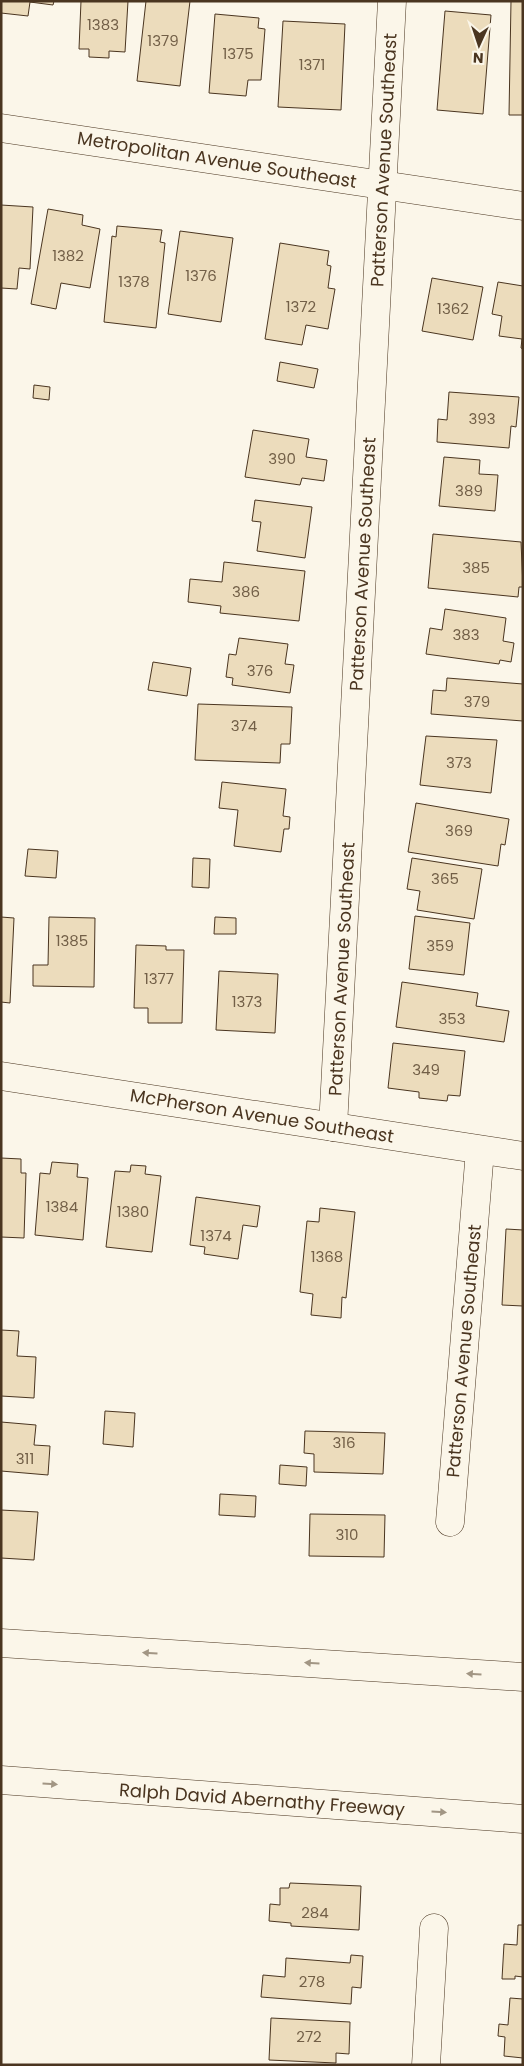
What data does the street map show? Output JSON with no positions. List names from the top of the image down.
{
  "streets": {
    "main road": [
      "Metropolitan Avenue Southeast",
      "Patterson Avenue Southeast",
      "McPherson Avenue Southeast",
      "Ralph David Abernathy Freeway"
    ]
  },
  "crossings": [
    ["Metropolitan Avenue Southeast", "Patterson Avenue Southeast"],
    ["Patterson Avenue Southeast", "McPherson Avenue Southeast"]
  ],
  "house_numbers": [
    "1383",
    "1379",
    "1375",
    "1371",
    "1382",
    "1376",
    "1378",
    "1372",
    "1362",
    "393",
    "390",
    "389",
    "385",
    "386",
    "383",
    "376",
    "379",
    "374",
    "373",
    "369",
    "365",
    "1385",
    "359",
    "1377",
    "1373",
    "353",
    "349",
    "1384",
    "1380",
    "1374",
    "1368",
    "316",
    "311",
    "310",
    "284",
    "278",
    "272"
  ],
  "north": "bottom"
}
